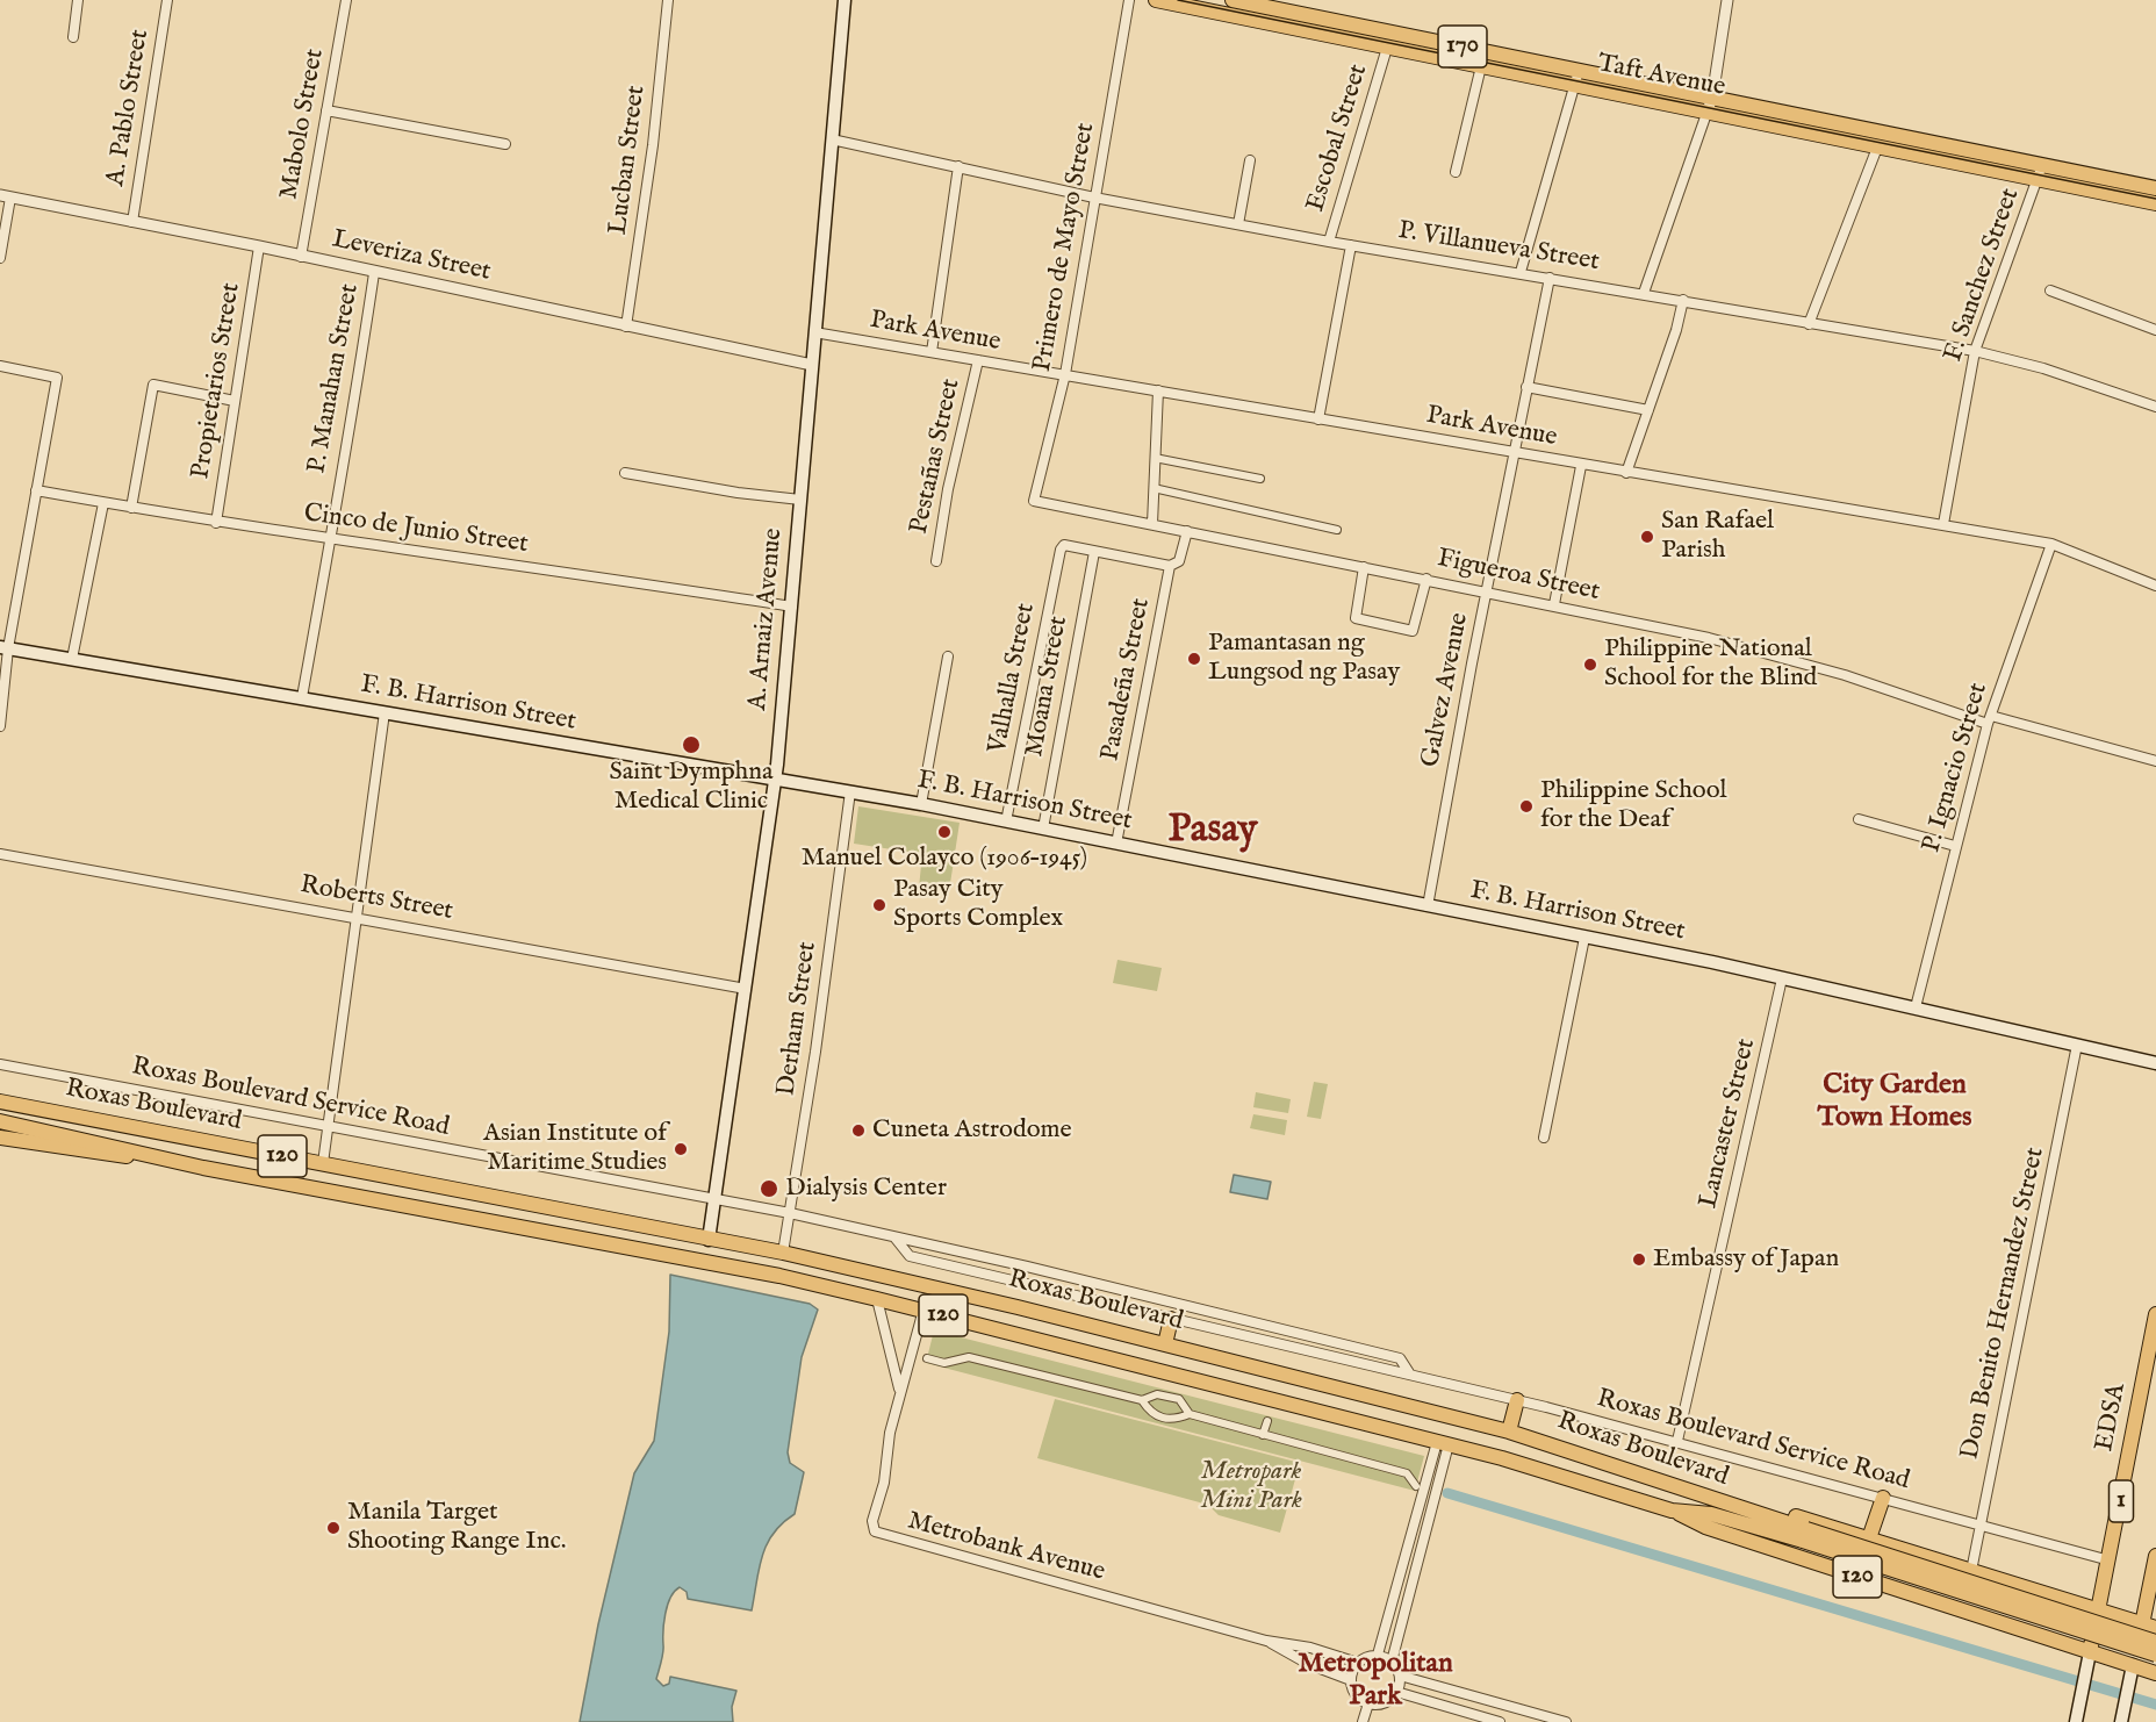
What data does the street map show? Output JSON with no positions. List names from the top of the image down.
{
  "streets": {
    "main road": [
      "170",
      "Taft Avenue",
      "A. Arnaiz Avenue",
      "F. B. Harrison Street",
      "Roxas Boulevard",
      "120",
      "EDSA",
      "1"
    ],
    "street": [
      "A. Pablo Street",
      "Mabolo Street",
      "Escobal Street",
      "Lucban Street",
      "Primero de Mayo Street",
      "P. Villanueva Street",
      "Leveriza Street",
      "F. Sanchez Street",
      "Park Avenue",
      "P. Manahan Street",
      "Propietarios Street",
      "Pestañas Street",
      "Cinco de Junio Street",
      "Figueroa Street",
      "Valhalla Street",
      "Pasadeña Street",
      "Moana Street",
      "Galvez Avenue",
      "P. Ignacio Street",
      "Roberts Street",
      "Derham Street",
      "Roxas Boulevard Service Road",
      "Lancaster Street",
      "Don Benito Hernandez Street",
      "Metrobank Avenue"
    ]
  },
  "crossings": [
    ["Taft Avenue", "Escobal Street"],
    ["Taft Avenue", "F. Sanchez Street"],
    ["A. Pablo Street", "Leveriza Street"],
    ["Mabolo Street", "Leveriza Street"],
    ["Escobal Street", "P. Villanueva Street"],
    ["Lucban Street", "Leveriza Street"],
    ["Primero de Mayo Street", "P. Villanueva Street"],
    ["Primero de Mayo Street", "Park Avenue"],
    ["Primero de Mayo Street", "Figueroa Street"],
    ["P. Villanueva Street", "F. Sanchez Street"],
    ["P. Villanueva Street", "A. Arnaiz Avenue"],
    ["P. Villanueva Street", "Galvez Avenue"],
    ["Leveriza Street", "P. Manahan Street"],
    ["Leveriza Street", "Propietarios Street"],
    ["Leveriza Street", "A. Arnaiz Avenue"],
    ["F. Sanchez Street", "Park Avenue"],
    ["Park Avenue", "Pestañas Street"],
    ["Park Avenue", "A. Arnaiz Avenue"],
    ["Park Avenue", "Galvez Avenue"],
    ["Park Avenue", "P. Ignacio Street"],
    ["P. Manahan Street", "Cinco de Junio Street"],
    ["P. Manahan Street", "F. B. Harrison Street"],
    ["Propietarios Street", "Cinco de Junio Street"],
    ["Cinco de Junio Street", "A. Arnaiz Avenue"],
    ["Figueroa Street", "Pasadeña Street"],
    ["Figueroa Street", "Galvez Avenue"],
    ["Figueroa Street", "P. Ignacio Street"],
    ["A. Arnaiz Avenue", "F. B. Harrison Street"],
    ["A. Arnaiz Avenue", "Roberts Street"],
    ["A. Arnaiz Avenue", "Roxas Boulevard Service Road"],
    ["A. Arnaiz Avenue", "Roxas Boulevard"],
    ["Valhalla Street", "Moana Street"],
    ["Valhalla Street", "F. B. Harrison Street"],
    ["Pasadeña Street", "F. B. Harrison Street"],
    ["Moana Street", "F. B. Harrison Street"],
    ["Galvez Avenue", "F. B. Harrison Street"],
    ["F. B. Harrison Street", "P. Ignacio Street"],
    ["F. B. Harrison Street", "Derham Street"],
    ["F. B. Harrison Street", "Lancaster Street"],
    ["F. B. Harrison Street", "Don Benito Hernandez Street"],
    ["Derham Street", "Roxas Boulevard Service Road"],
    ["Derham Street", "Roxas Boulevard"],
    ["Roxas Boulevard Service Road", "Lancaster Street"],
    ["Roxas Boulevard Service Road", "Don Benito Hernandez Street"],
    ["Roxas Boulevard Service Road", "EDSA"],
    ["Roxas Boulevard", "120"],
    ["Roxas Boulevard", "Metrobank Avenue"],
    ["120", "Don Benito Hernandez Street"],
    ["120", "EDSA"]
  ],
  "districts": ["Pasay", "City Garden Town Homes", "Metropolitan Park"],
  "parks": ["Metropark Mini Park"],
  "places": [
    "San Rafael Parish",
    "Pamantasan ng Lungsod ng Pasay",
    "Philippine National School for the Blind",
    "Saint Dymphna Medical Clinic",
    "Philippine School for the Deaf",
    "Manuel Colayco (1906–1945)",
    "Pasay City Sports Complex",
    "Cuneta Astrodome",
    "Asian Institute of Maritime Studies",
    "Dialysis Center",
    "Embassy of Japan",
    "Manila Target Shooting Range Inc."
  ]
}
